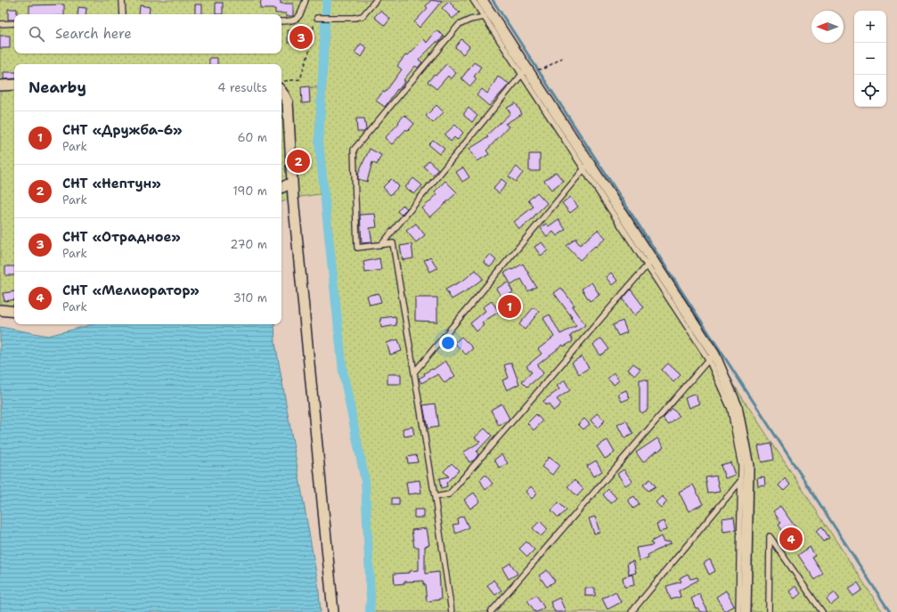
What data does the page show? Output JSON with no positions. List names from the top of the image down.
{
  "north": "left",
  "page": {
    "map_buttons": ["+", "−"],
    "search": "Search here",
    "pins": [
      "3",
      "2",
      "1",
      "4"
    ],
    "heading": ["Nearby", "4 results"],
    "list": [
      {
        "mark": "1",
        "name": "СНТ «Дружба-6»",
        "note": "Park",
        "value": "60 m"
      },
      {
        "mark": "2",
        "name": "СНТ «Нептун»",
        "note": "Park",
        "value": "190 m"
      },
      {
        "mark": "3",
        "name": "СНТ «Отрадное»",
        "note": "Park",
        "value": "270 m"
      },
      {
        "mark": "4",
        "name": "СНТ «Мелиоратор»",
        "note": "Park",
        "value": "310 m"
      }
    ]
  }
}
